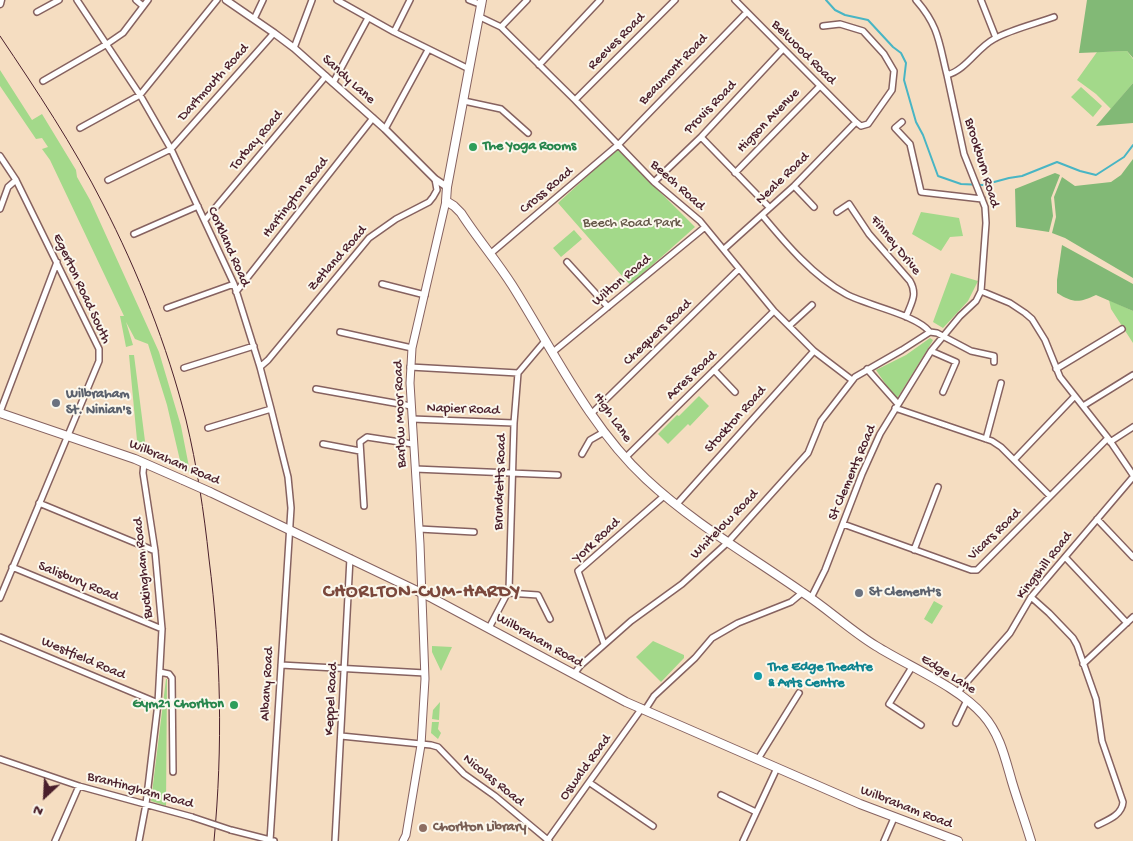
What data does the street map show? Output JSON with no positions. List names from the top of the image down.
{
  "streets": {
    "main road": [
      "Barlow Moor Road",
      "High Lane",
      "Wilbraham Road",
      "Edge Lane"
    ],
    "street": [
      "Reeves Road",
      "Belwood Road",
      "Beaumont Road",
      "Sandy Lane",
      "Dartmouth Road",
      "Provis Road",
      "Higson Avenue",
      "Torbay Road",
      "Brookburn Road",
      "Neale Road",
      "Beech Road",
      "Cross Road",
      "Hartington Road",
      "Finney Drive",
      "Corkland Road",
      "Zetland Road",
      "Wilton Road",
      "Egerton Road South",
      "Chequers Road",
      "Acres Road",
      "Napier Road",
      "Stockton Road",
      "St Clements Road",
      "Brundretts Road",
      "Whitelow Road",
      "Vicars Road",
      "York Road",
      "Kingshill Road",
      "Buckingham Road",
      "Salisbury Road",
      "Westfield Road",
      "Albany Road",
      "Keppel Road",
      "Oswald Road",
      "Nicolas Road",
      "Brantingham Road"
    ]
  },
  "crossings": [
    ["Reeves Road", "Beech Road"],
    ["Belwood Road", "Beaumont Road"],
    ["Belwood Road", "Provis Road"],
    ["Belwood Road", "Higson Avenue"],
    ["Belwood Road", "Neale Road"],
    ["Beaumont Road", "Beech Road"],
    ["Beaumont Road", "Cross Road"],
    ["Sandy Lane", "Dartmouth Road"],
    ["Sandy Lane", "Torbay Road"],
    ["Sandy Lane", "Hartington Road"],
    ["Sandy Lane", "Zetland Road"],
    ["Sandy Lane", "Barlow Moor Road"],
    ["Dartmouth Road", "Corkland Road"],
    ["Provis Road", "Beech Road"],
    ["Torbay Road", "Corkland Road"],
    ["Neale Road", "Beech Road"],
    ["Beech Road", "Cross Road"],
    ["Beech Road", "Wilton Road"],
    ["Beech Road", "Chequers Road"],
    ["Beech Road", "Acres Road"],
    ["Beech Road", "Barlow Moor Road"],
    ["Beech Road", "Stockton Road"],
    ["Beech Road", "Whitelow Road"],
    ["Cross Road", "High Lane"],
    ["Hartington Road", "Corkland Road"],
    ["Corkland Road", "Zetland Road"],
    ["Corkland Road", "Wilbraham Road"],
    ["Corkland Road", "Albany Road"],
    ["Wilton Road", "High Lane"],
    ["Egerton Road South", "Wilbraham Road"],
    ["Egerton Road South", "Salisbury Road"],
    ["Chequers Road", "High Lane"],
    ["Acres Road", "High Lane"],
    ["Napier Road", "Barlow Moor Road"],
    ["Napier Road", "Brundretts Road"],
    ["Barlow Moor Road", "High Lane"],
    ["Barlow Moor Road", "Wilbraham Road"],
    ["Barlow Moor Road", "Nicolas Road"],
    ["High Lane", "Stockton Road"],
    ["High Lane", "St Clements Road"],
    ["High Lane", "Whitelow Road"],
    ["High Lane", "York Road"],
    ["High Lane", "Edge Lane"],
    ["High Lane", "Oswald Road"],
    ["Wilbraham Road", "Brundretts Road"],
    ["Wilbraham Road", "Whitelow Road"],
    ["Wilbraham Road", "Buckingham Road"],
    ["Wilbraham Road", "Albany Road"],
    ["Wilbraham Road", "Keppel Road"],
    ["Wilbraham Road", "Oswald Road"],
    ["St Clements Road", "Vicars Road"],
    ["St Clements Road", "Edge Lane"],
    ["Whitelow Road", "York Road"],
    ["Kingshill Road", "Edge Lane"],
    ["Buckingham Road", "Salisbury Road"],
    ["Buckingham Road", "Westfield Road"],
    ["Buckingham Road", "Brantingham Road"],
    ["Albany Road", "Brantingham Road"],
    ["Keppel Road", "Nicolas Road"],
    ["Oswald Road", "Nicolas Road"]
  ],
  "districts": ["CHORLTON-CUM-HARDY"],
  "parks": ["Beech Road Park"],
  "places": [
    "The Yoga Rooms",
    "Wilbraham St. Ninian's",
    "St Clement's",
    "The Edge Theatre & Arts Centre",
    "Gym21 Chorlton",
    "Chorlton Library"
  ],
  "north": "bottom left"
}
